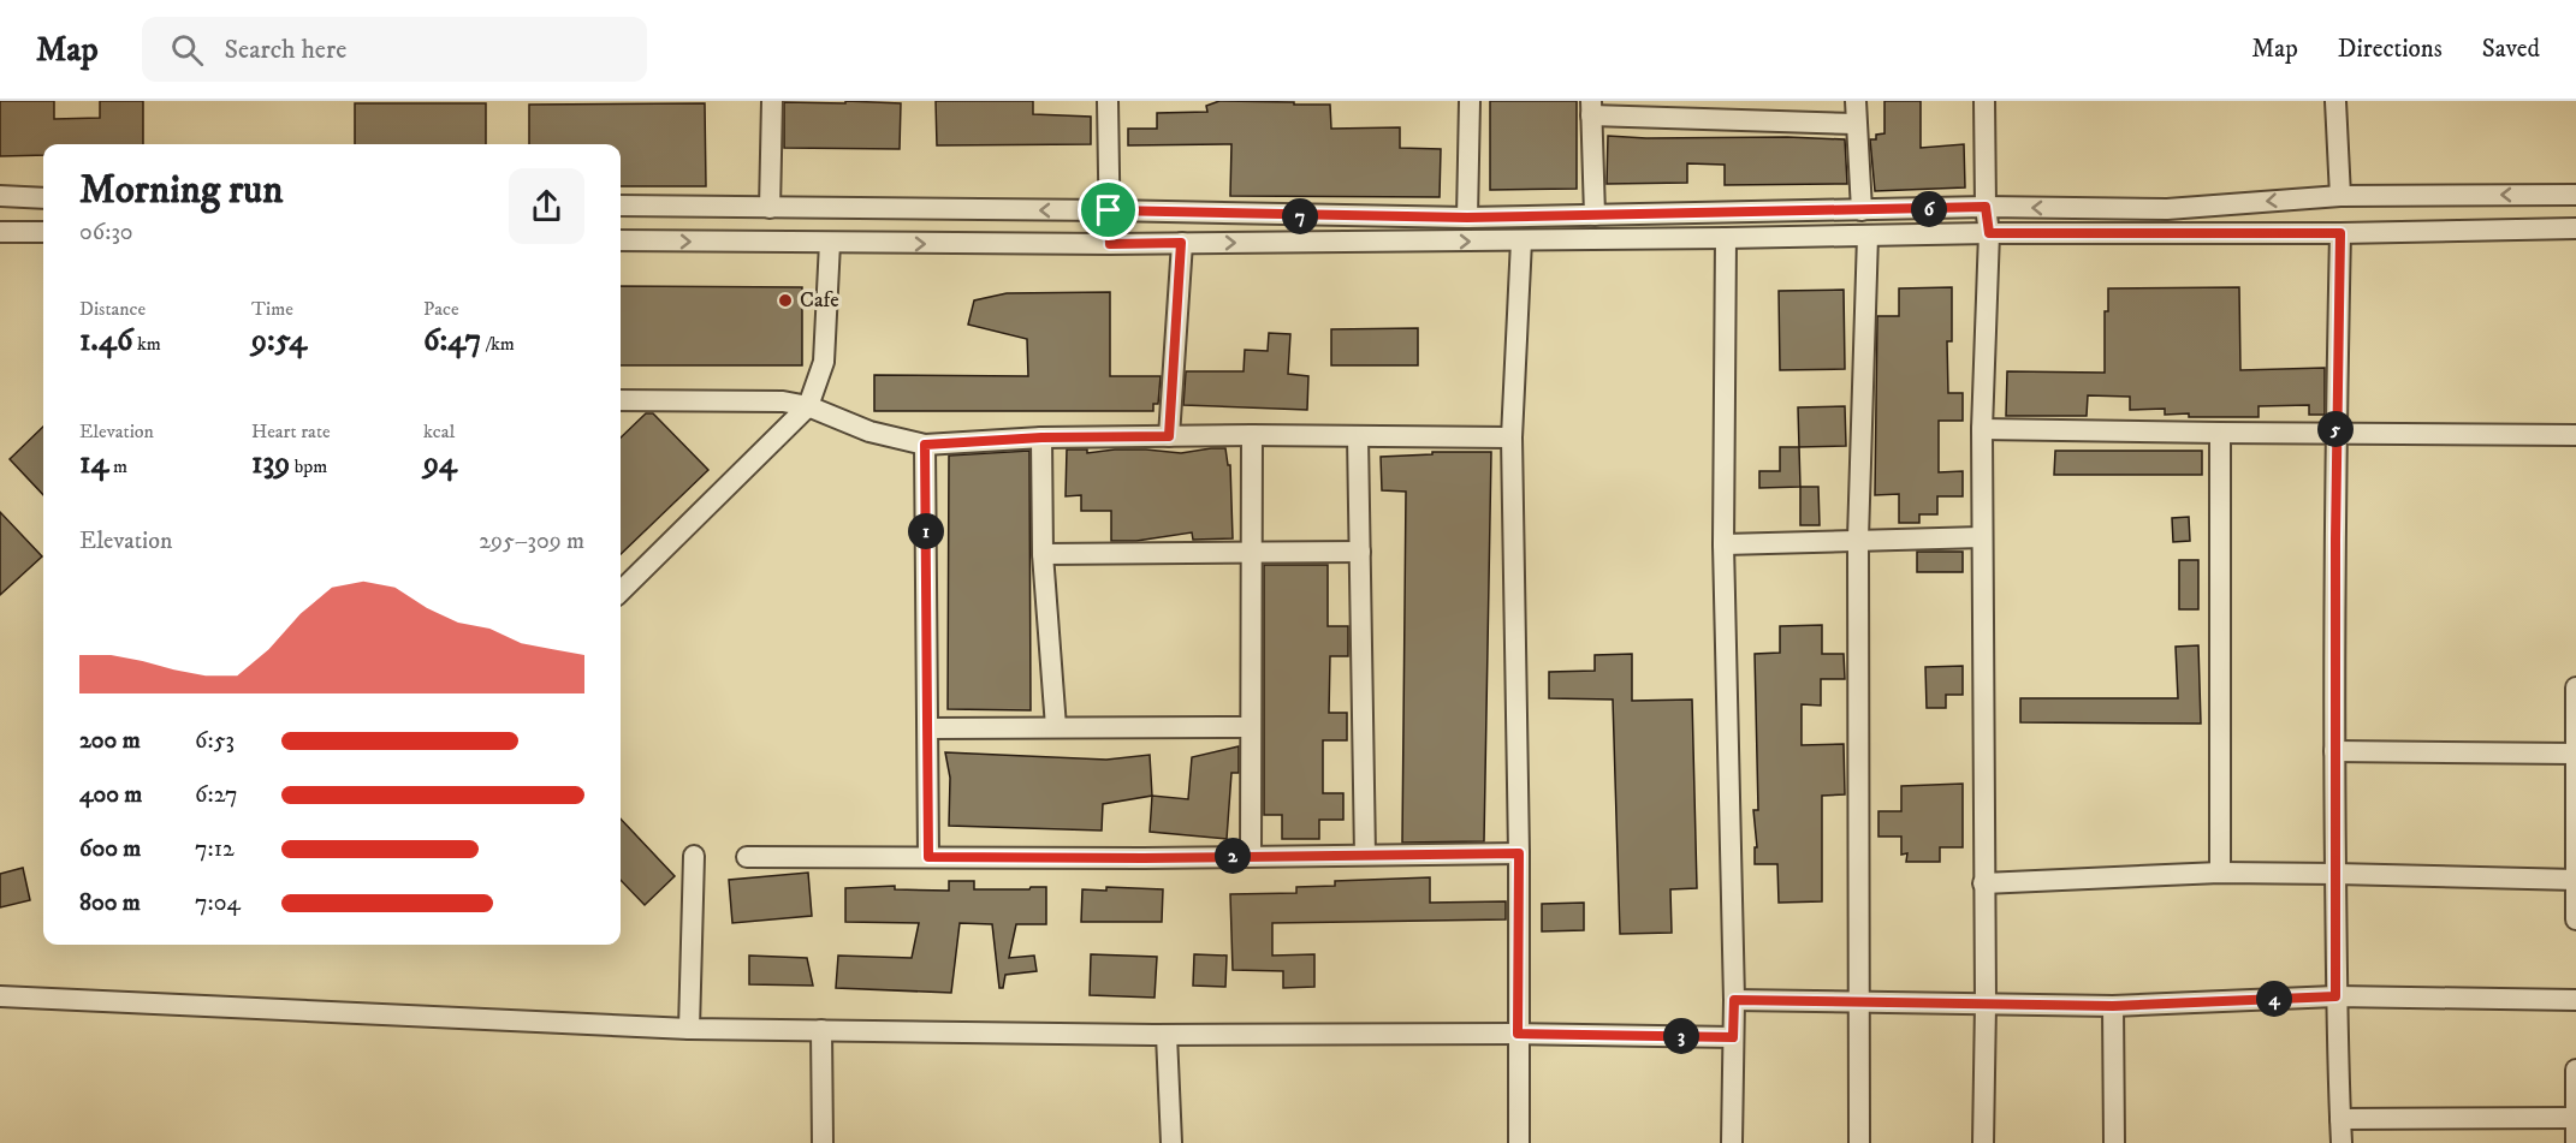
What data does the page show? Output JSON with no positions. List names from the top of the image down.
{
  "places": ["Cafe"],
  "page": {
    "header": "Map",
    "search": "Search here",
    "nav": ["Map", "Directions", "Saved"],
    "heading": ["Morning run", "06:30"],
    "pins": [
      "6",
      "7",
      "5",
      "1",
      "2",
      "4",
      "3"
    ],
    "stats": [
      ["Distance", "1.46 km"],
      ["Time", "9:54"],
      ["Pace", "6:47 /km"],
      ["Elevation", "14 m"],
      ["Heart rate", "139 bpm"],
      ["kcal", "94"]
    ],
    "chart": ["Elevation", "295–309 m"],
    "list": [
      {
        "name": "200 m",
        "note": "6:53"
      },
      {
        "name": "400 m",
        "note": "6:27"
      },
      {
        "name": "600 m",
        "note": "7:12"
      },
      {
        "name": "800 m",
        "note": "7:04"
      }
    ]
  }
}
